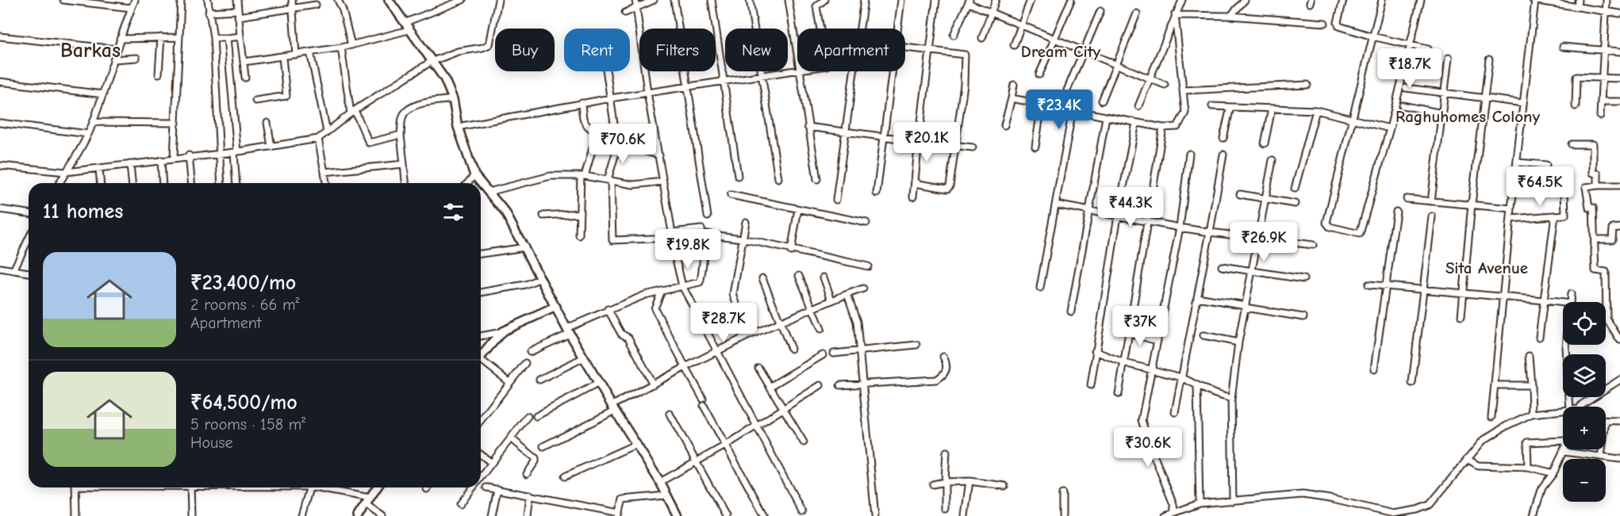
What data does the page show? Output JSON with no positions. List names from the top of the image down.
{
  "districts": [
    "Barkas",
    "Dream City",
    "Raghuhomes Colony",
    "Sita Avenue"
  ],
  "page": {
    "chip": [
      "Buy",
      "Rent",
      "Filters",
      "New",
      "Apartment"
    ],
    "price": [
      "₹18.7K",
      "₹23.4K",
      "₹20.1K",
      "₹70.6K",
      "₹64.5K",
      "₹44.3K",
      "₹26.9K",
      "₹19.8K",
      "₹28.7K",
      "₹37K",
      "₹30.6K"
    ],
    "heading": "11 homes",
    "list": [
      {
        "name": "₹23,400/mo",
        "note": "2 rooms · 66 m² · Apartment"
      },
      {
        "name": "₹64,500/mo",
        "note": "5 rooms · 158 m² · House"
      }
    ],
    "map_buttons": ["+", "−"]
  }
}
